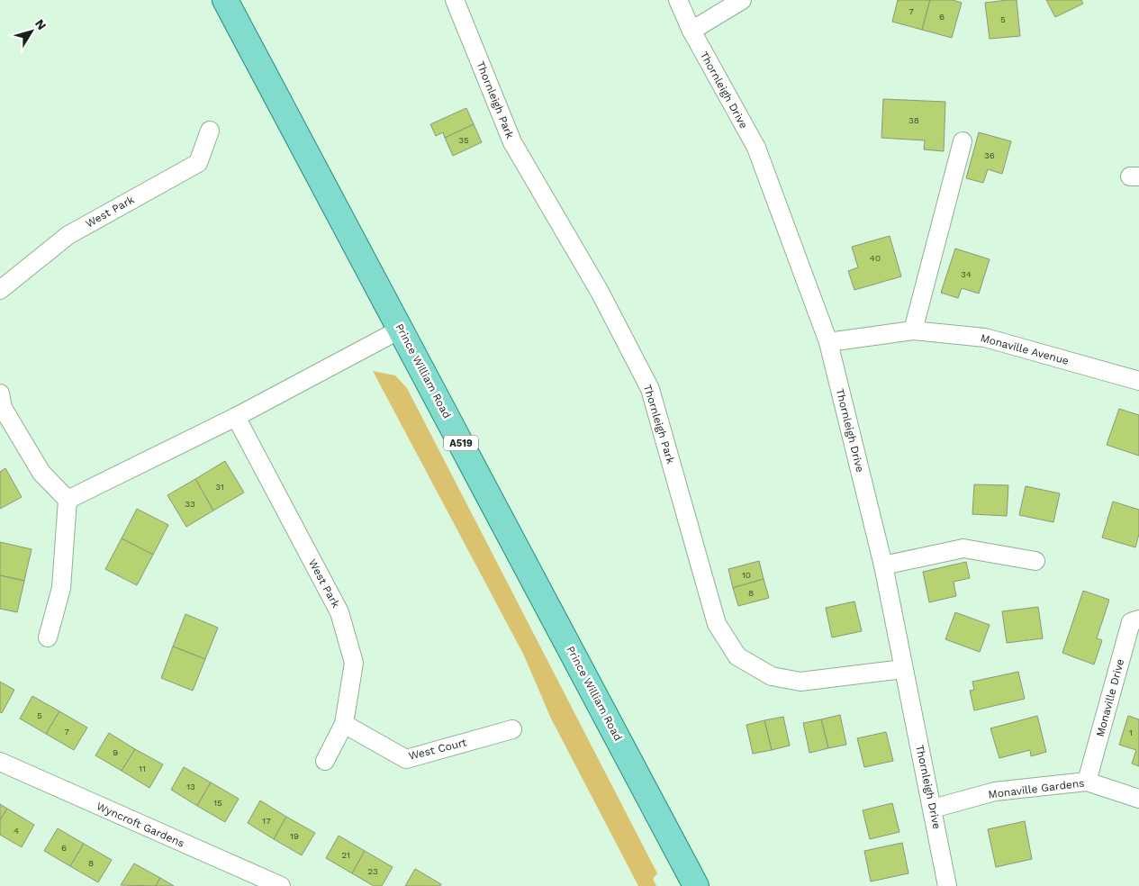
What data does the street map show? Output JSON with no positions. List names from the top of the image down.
{
  "streets": {
    "main road": ["Prince William Road", "A519"],
    "street": [
      "Thornleigh Drive",
      "Thornleigh Park",
      "West Park",
      "Monaville Avenue",
      "Monaville Drive",
      "West Court",
      "Monaville Gardens",
      "Wyncroft Gardens"
    ]
  },
  "crossings": [
    ["Thornleigh Drive", "Thornleigh Park"],
    ["Thornleigh Drive", "Monaville Avenue"],
    ["Thornleigh Drive", "Monaville Gardens"],
    ["West Park", "West Court"],
    ["Monaville Drive", "Monaville Gardens"]
  ],
  "house_numbers": [
    "7",
    "6",
    "5",
    "38",
    "35",
    "36",
    "40",
    "34",
    "31",
    "33",
    "10",
    "8",
    "5",
    "7",
    "1",
    "9",
    "11",
    "13",
    "15",
    "17",
    "4",
    "19",
    "6",
    "21",
    "8",
    "23"
  ],
  "north": "top right"
}
